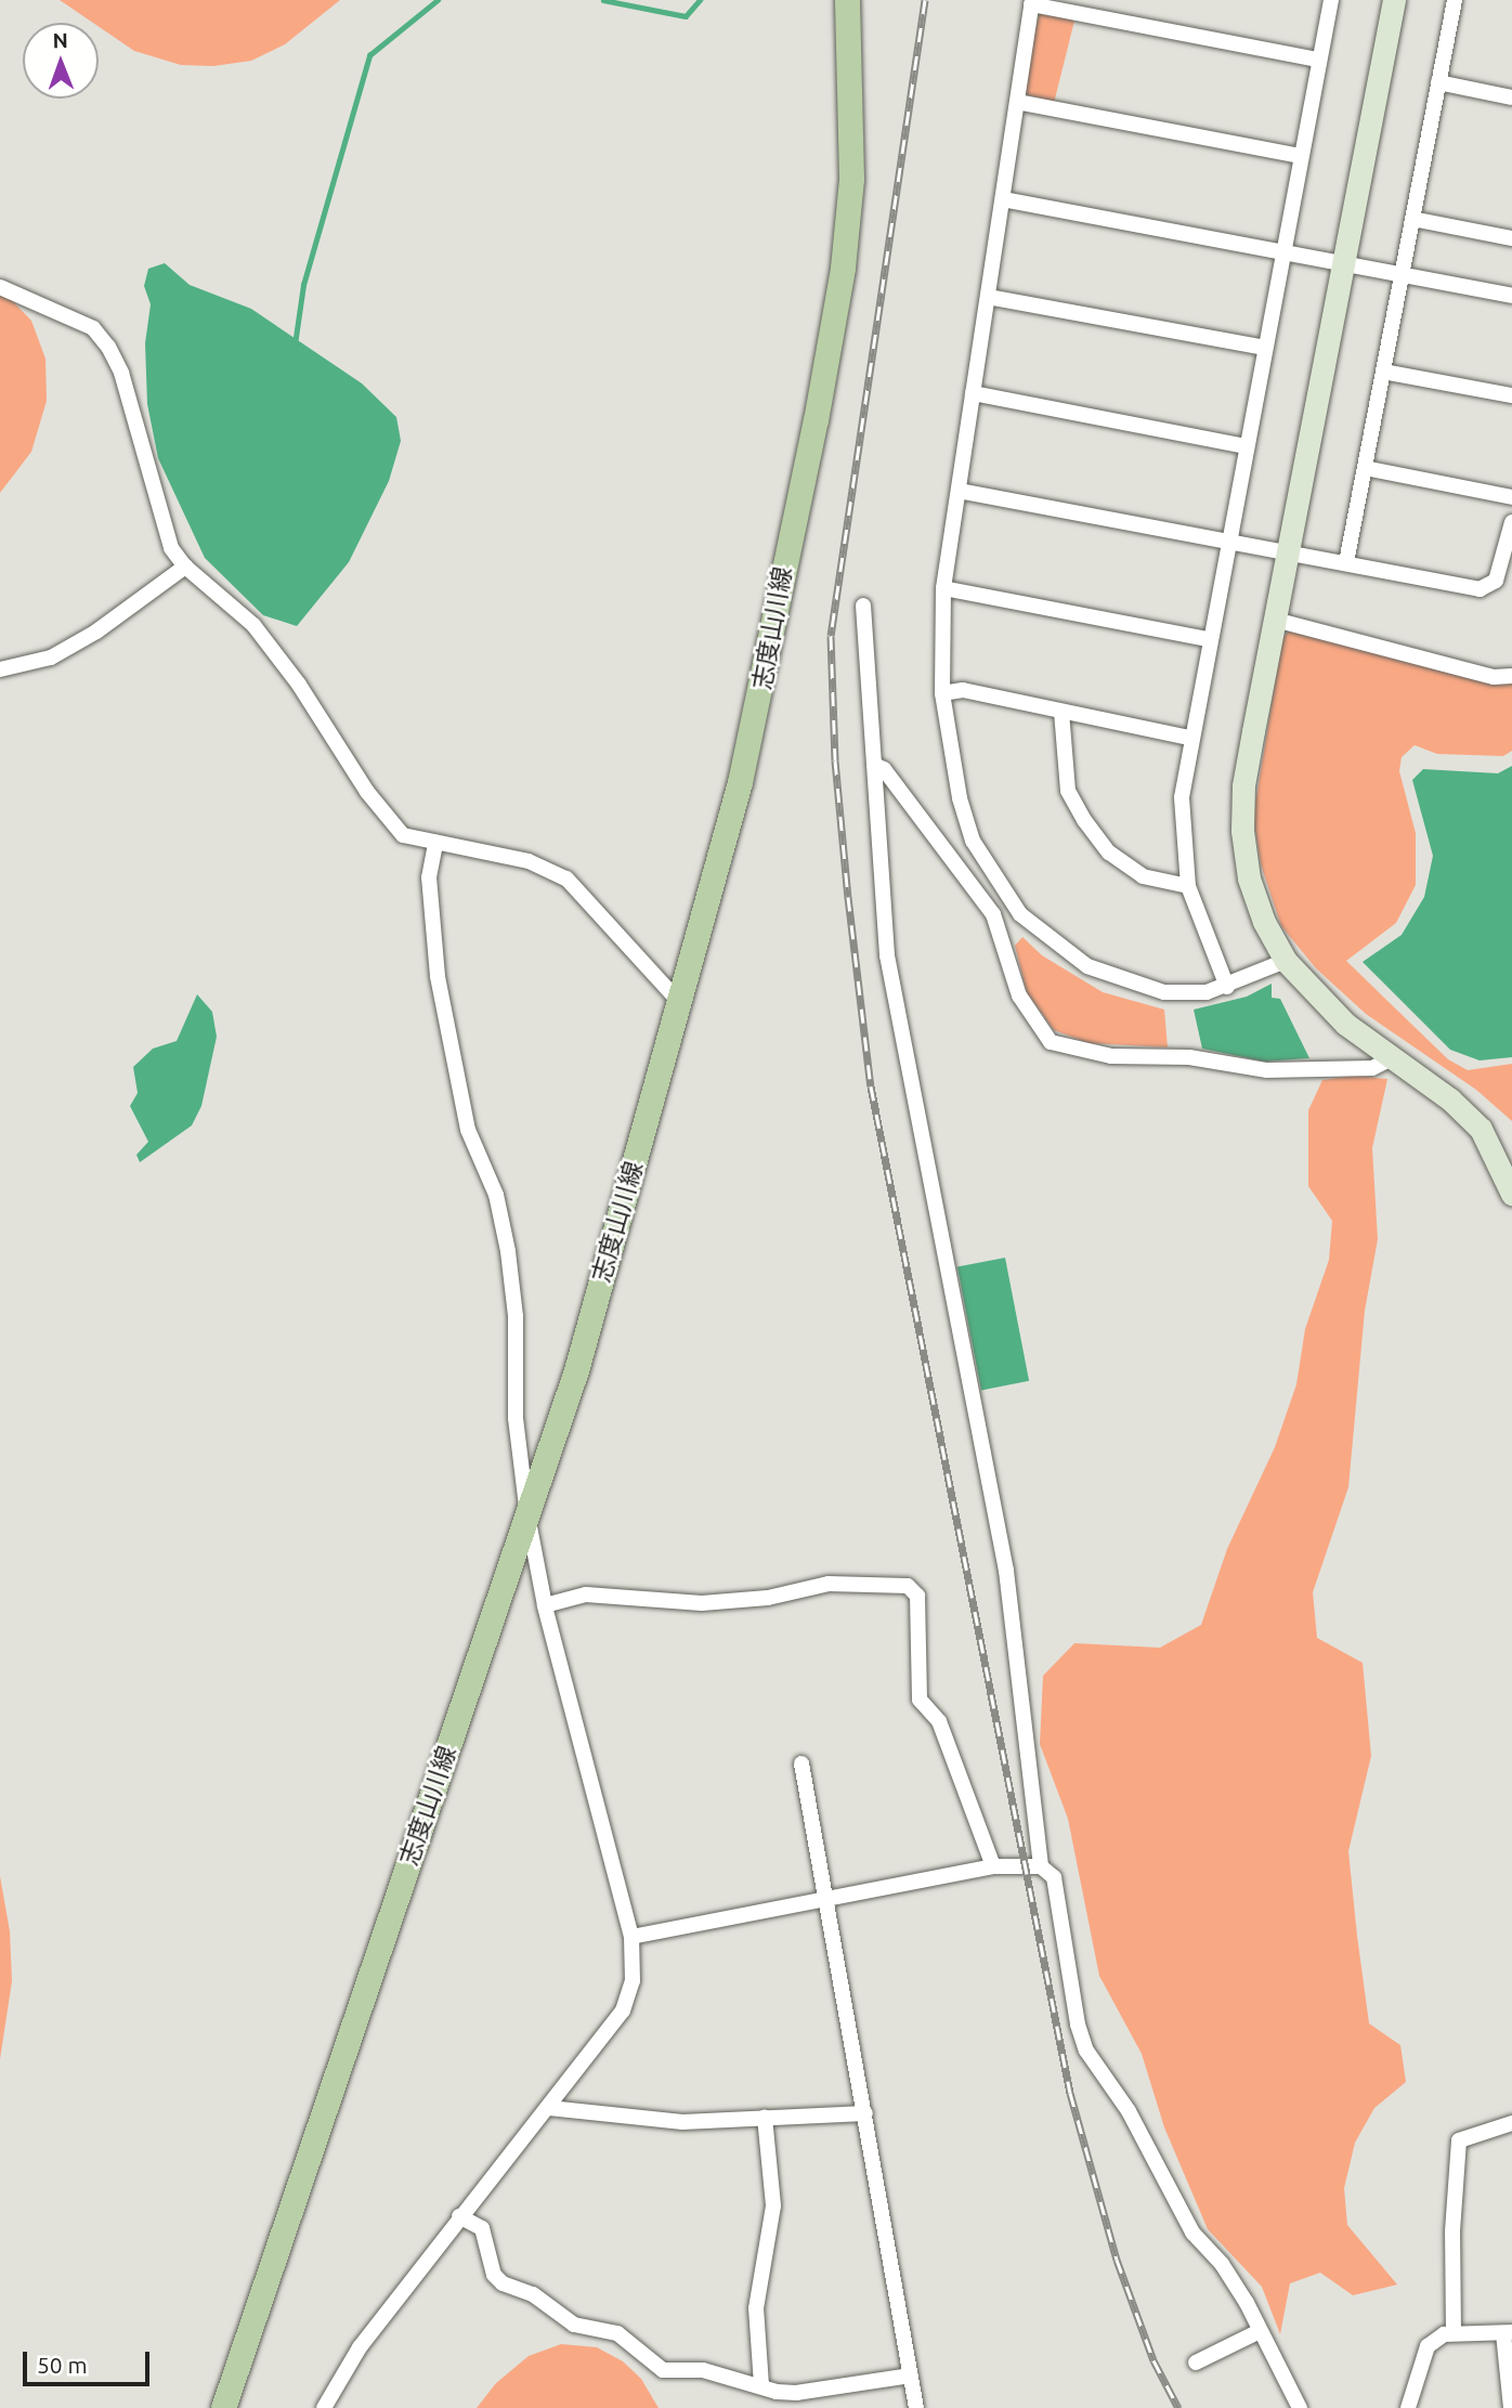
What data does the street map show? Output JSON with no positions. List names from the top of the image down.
{
  "streets": {
    "main road": ["志度山川線"]
  },
  "scale_bar": "50 m",
  "north": "top"
}
